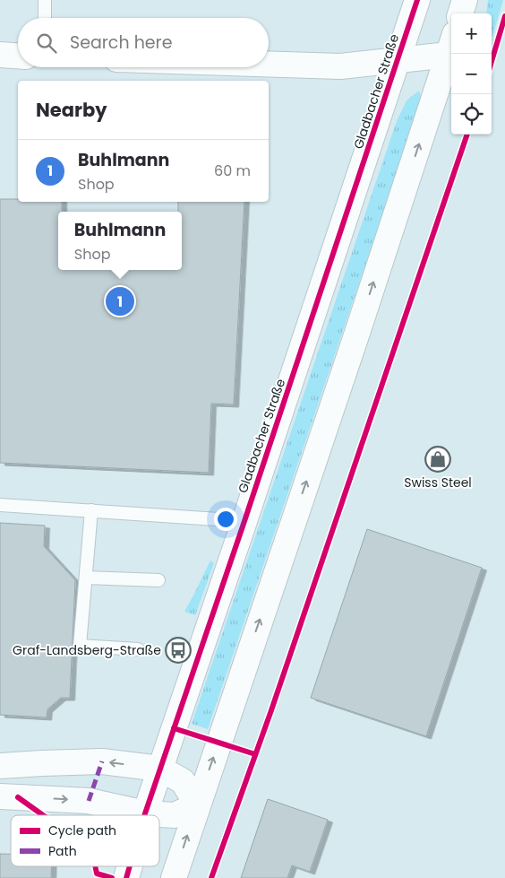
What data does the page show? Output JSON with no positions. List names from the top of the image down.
{
  "streets": {
    "main road": ["Gladbacher Straße"]
  },
  "places": {
    "shop": ["Swiss Steel"],
    "bus stop": ["Graf-Landsberg-Straße"]
  },
  "legend": ["Cycle path", "Path"],
  "page": {
    "map_buttons": ["+", "−"],
    "search": "Search here",
    "heading": "Nearby",
    "list": [
      {
        "mark": "1",
        "name": "Buhlmann",
        "note": "Shop",
        "value": "60 m"
      }
    ],
    "popup": ["Buhlmann", "Shop"],
    "pins": "1"
  }
}
